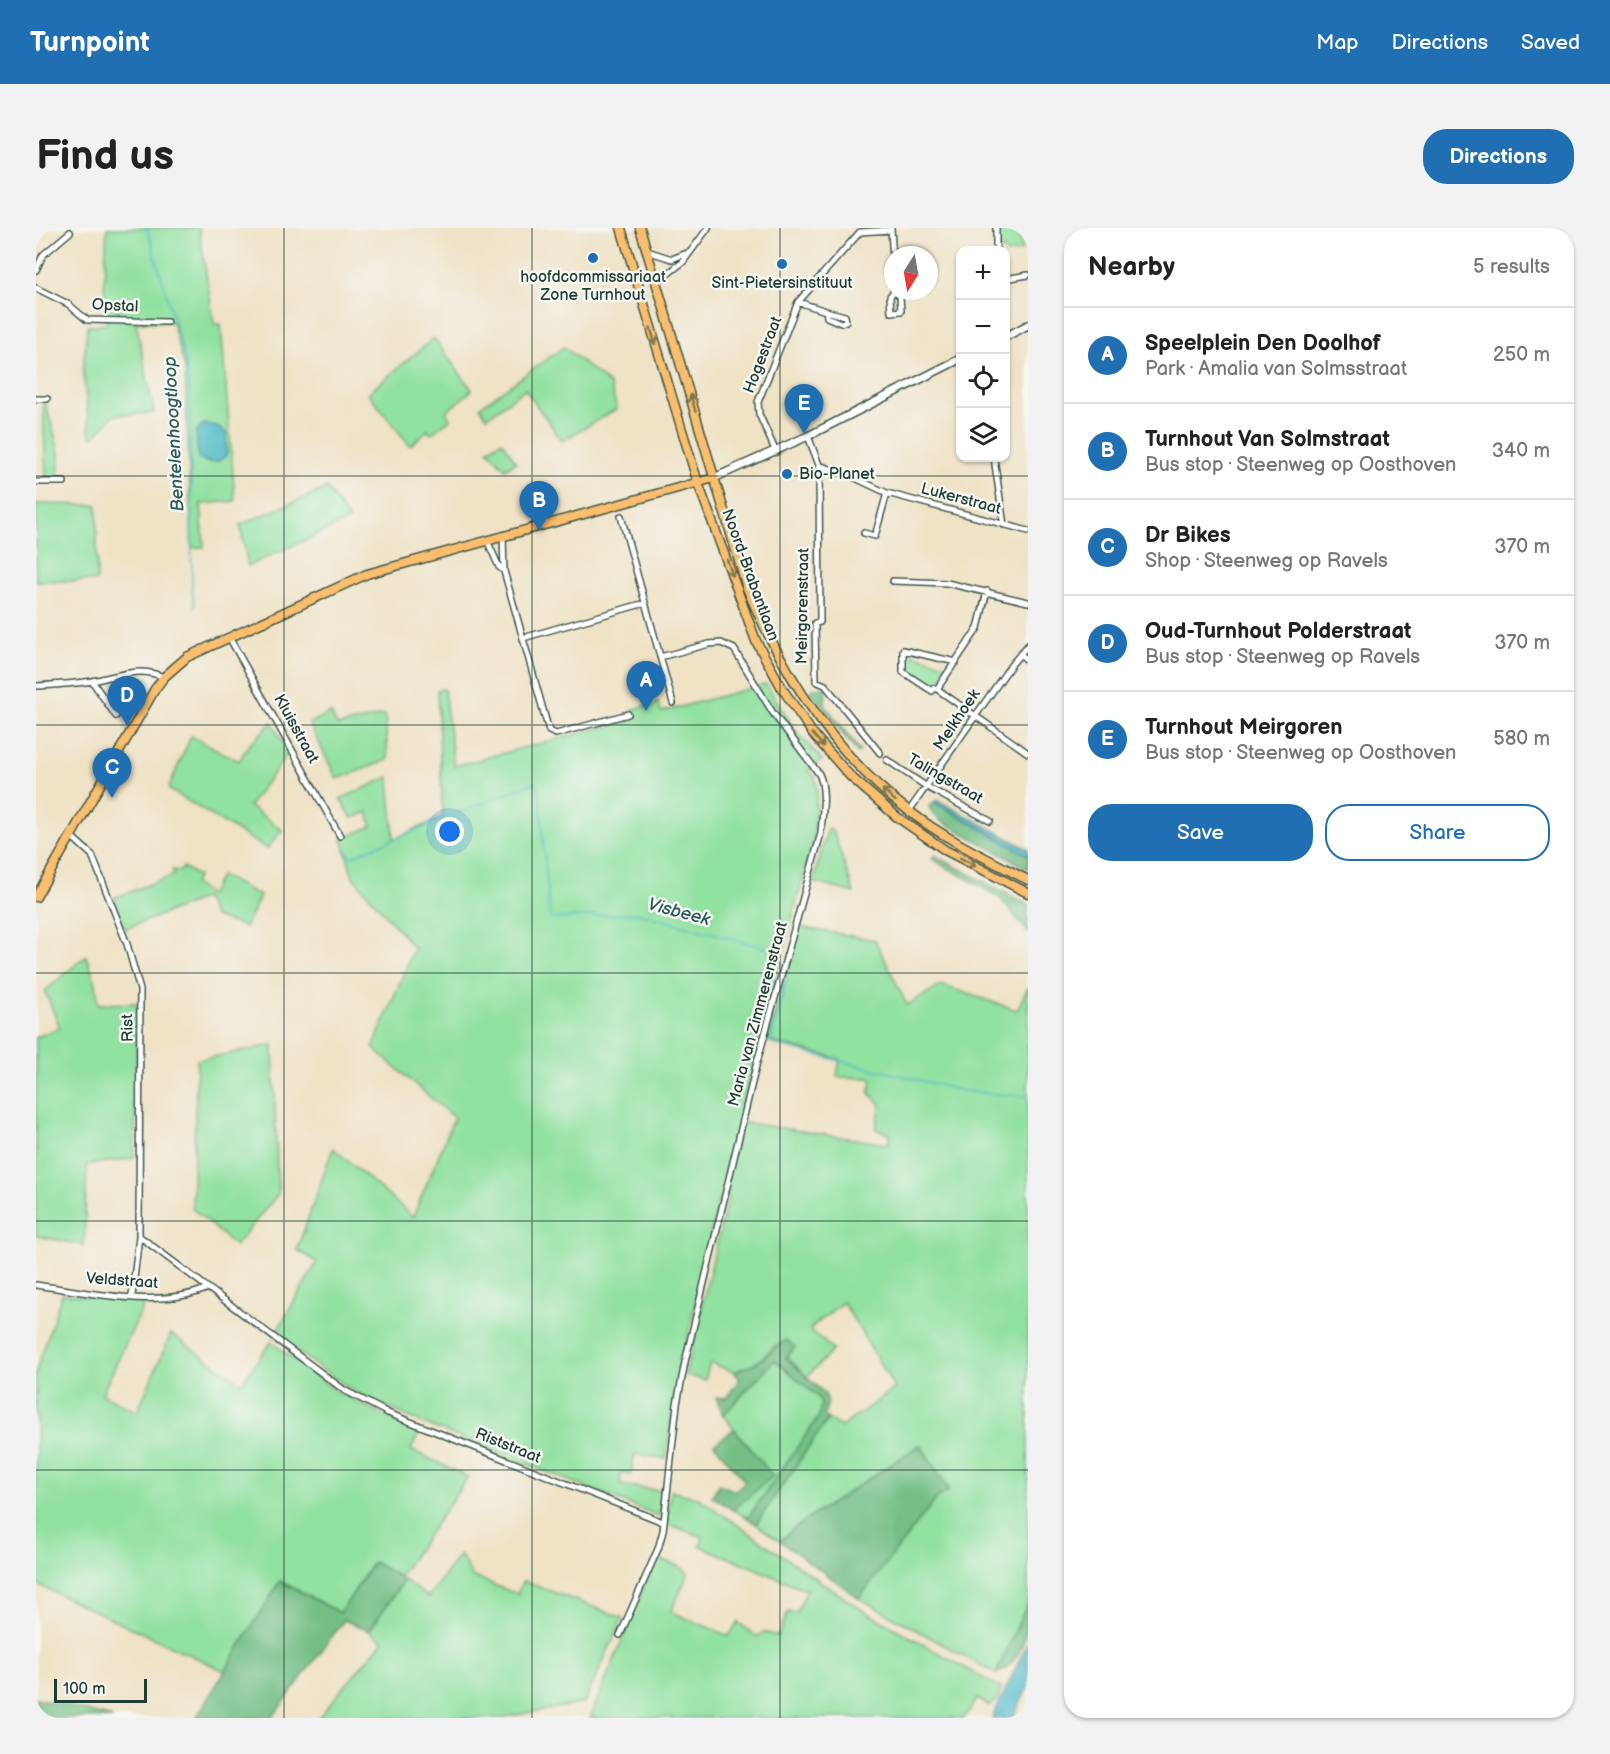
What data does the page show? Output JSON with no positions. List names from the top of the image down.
{
  "streets": {
    "main road": ["Noord-Brabantlaan"],
    "street": [
      "Opstal",
      "Hogestraat",
      "Lukerstraat",
      "Meirgorenstraat",
      "Melkhoek",
      "Kluisstraat",
      "Talingstraat",
      "Maria van Zimmerenstraat",
      "Rist",
      "Veldstraat",
      "Riststraat"
    ]
  },
  "crossings": [
    ["Lukerstraat", "Meirgorenstraat"],
    ["Noord-Brabantlaan", "Melkhoek"],
    ["Melkhoek", "Talingstraat"],
    ["Maria van Zimmerenstraat", "Riststraat"],
    ["Rist", "Veldstraat"],
    ["Veldstraat", "Riststraat"]
  ],
  "water": ["Bentelenhoogtloop", "Visbeek"],
  "places": ["hoofdcommissariaat Zone Turnhout", "Sint-Pietersinstituut", "Bio-Planet"],
  "scale_bar": "100 m",
  "north": "bottom",
  "page": {
    "header": "Turnpoint",
    "nav": ["Map", "Directions", "Saved"],
    "buttons": [
      "Directions",
      ["Save", "Share"]
    ],
    "title": "Find us",
    "heading": ["Nearby", "5 results"],
    "map_buttons": ["+", "−"],
    "list": [
      {
        "mark": "A",
        "name": "Speelplein Den Doolhof",
        "note": "Park · Amalia van Solmsstraat",
        "value": "250 m"
      },
      {
        "mark": "B",
        "name": "Turnhout Van Solmstraat",
        "note": "Bus stop · Steenweg op Oosthoven",
        "value": "340 m"
      },
      {
        "mark": "C",
        "name": "Dr Bikes",
        "note": "Shop · Steenweg op Ravels",
        "value": "370 m"
      },
      {
        "mark": "D",
        "name": "Oud-Turnhout Polderstraat",
        "note": "Bus stop · Steenweg op Ravels",
        "value": "370 m"
      },
      {
        "mark": "E",
        "name": "Turnhout Meirgoren",
        "note": "Bus stop · Steenweg op Oosthoven",
        "value": "580 m"
      }
    ],
    "pins": [
      "E",
      "B",
      "A",
      "D",
      "C"
    ],
    "scale": "100 m"
  }
}
